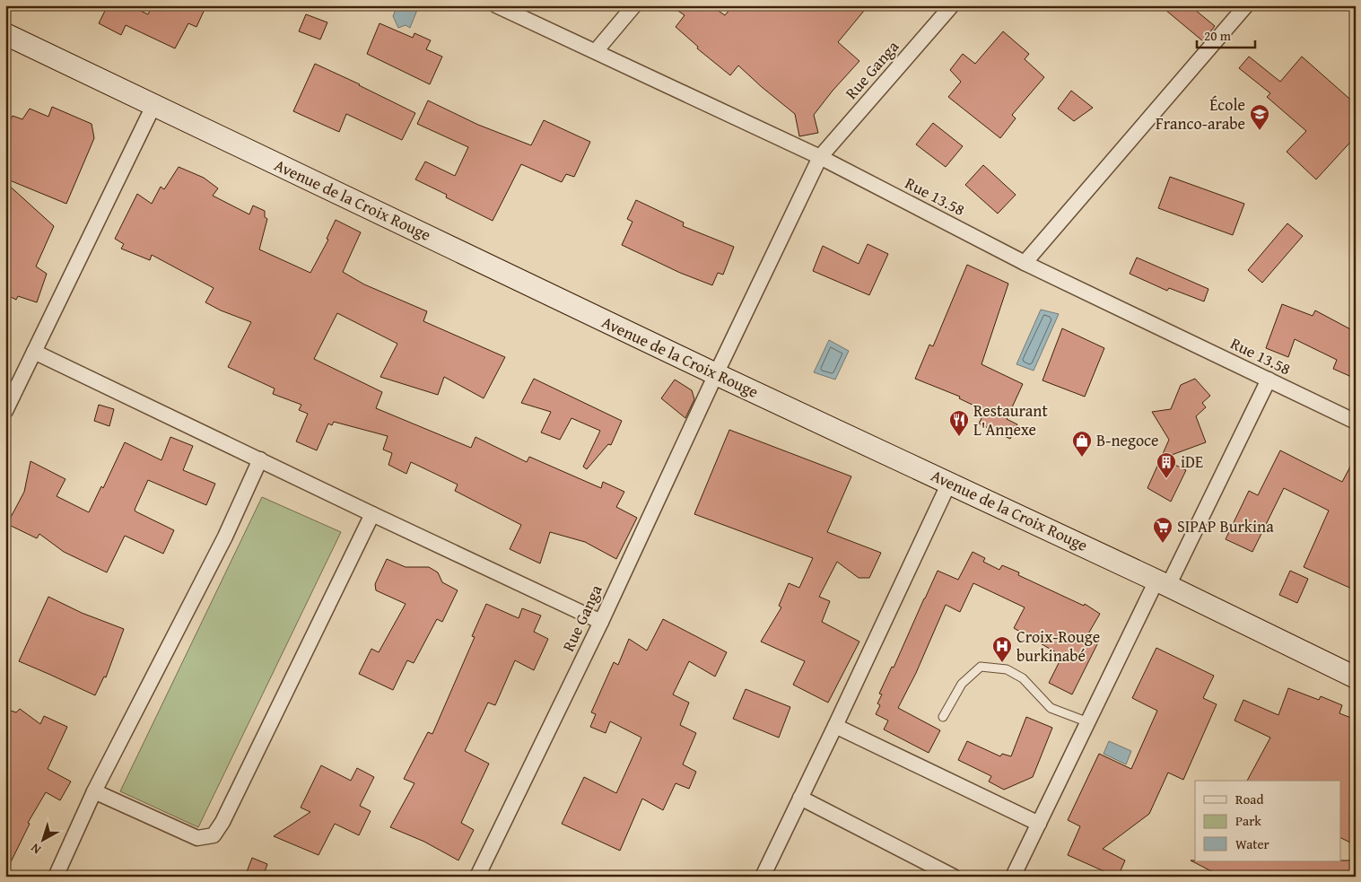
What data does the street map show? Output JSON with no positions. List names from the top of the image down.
{
  "streets": {
    "street": ["Rue Ganga", "Rue 13.58", "Avenue de la Croix Rouge"]
  },
  "crossings": [
    ["Rue Ganga", "Rue 13.58"],
    ["Rue Ganga", "Avenue de la Croix Rouge"]
  ],
  "places": {
    "school or university": ["École Franco-arabe"],
    "restaurant": ["Restaurant L'Annexe"],
    "shop": ["B-negoce"],
    "building": ["iDE"],
    "supermarket": ["SIPAP Burkina"],
    "hospital": ["Croix-Rouge burkinabé"]
  },
  "legend": ["Road", "Park", "Water"],
  "scale_bar": "20 m",
  "north": "bottom left"
}
